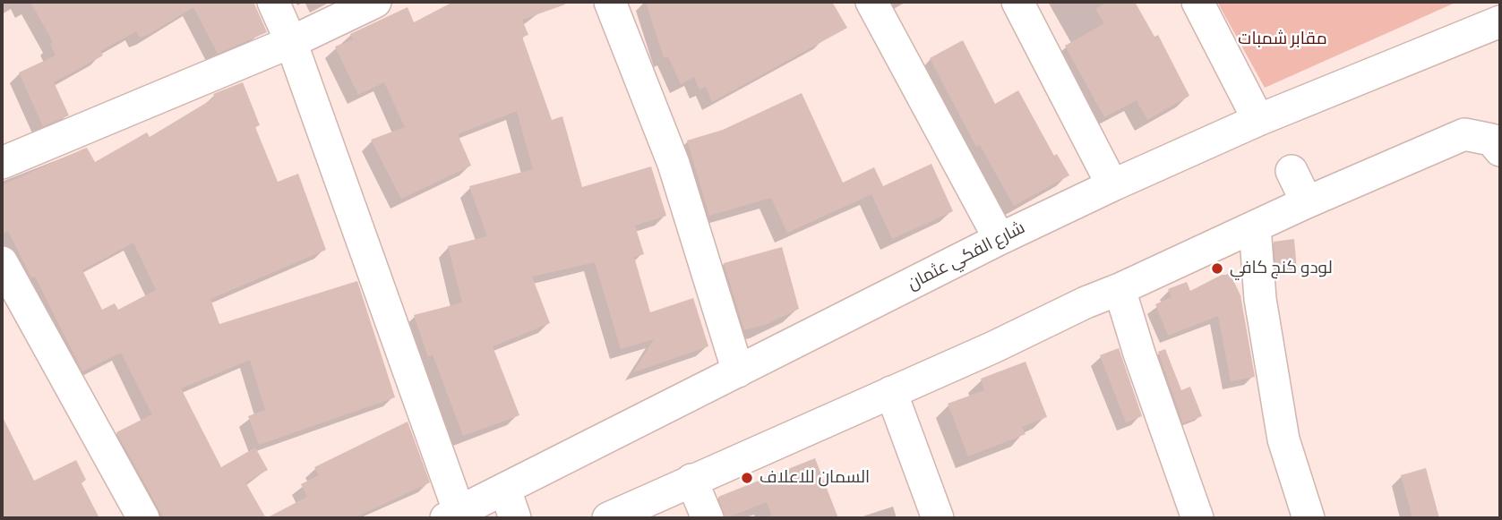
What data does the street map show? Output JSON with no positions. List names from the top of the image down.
{
  "streets": {
    "street": ["شارع الفكي عثمان"]
  },
  "parks": ["مقابر شمبات"],
  "places": ["لودو كنج كافي", "السمان للاعلاف"]
}
